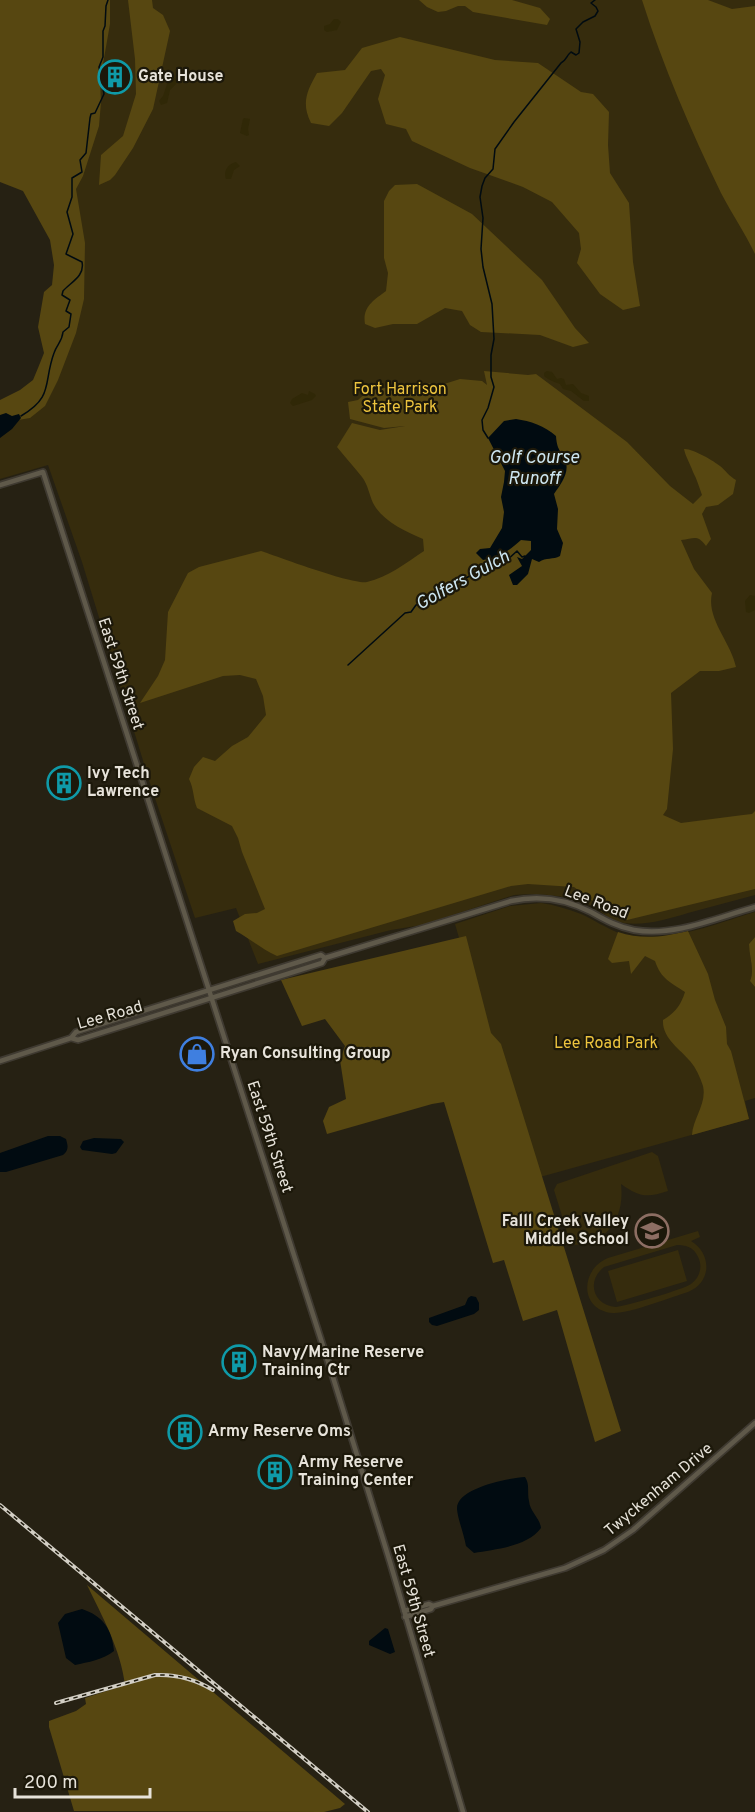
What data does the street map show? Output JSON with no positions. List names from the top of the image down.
{
  "streets": {
    "street": ["East 59th Street", "Lee Road", "Twyckenham Drive"]
  },
  "crossings": [
    ["East 59th Street", "Lee Road"],
    ["East 59th Street", "Twyckenham Drive"]
  ],
  "water": ["Golf Course Runoff", "Golfers Gulch"],
  "parks": ["Fort Harrison State Park", "Lee Road Park"],
  "places": {
    "building": [
      "Gate House",
      "Ivy Tech Lawrence",
      "Navy/Marine Reserve Training Ctr",
      "Army Reserve Oms",
      "Army Reserve Training Center"
    ],
    "shop": ["Ryan Consulting Group"],
    "school or university": ["Falll Creek Valley Middle School"]
  },
  "scale_bar": "200 m"
}
